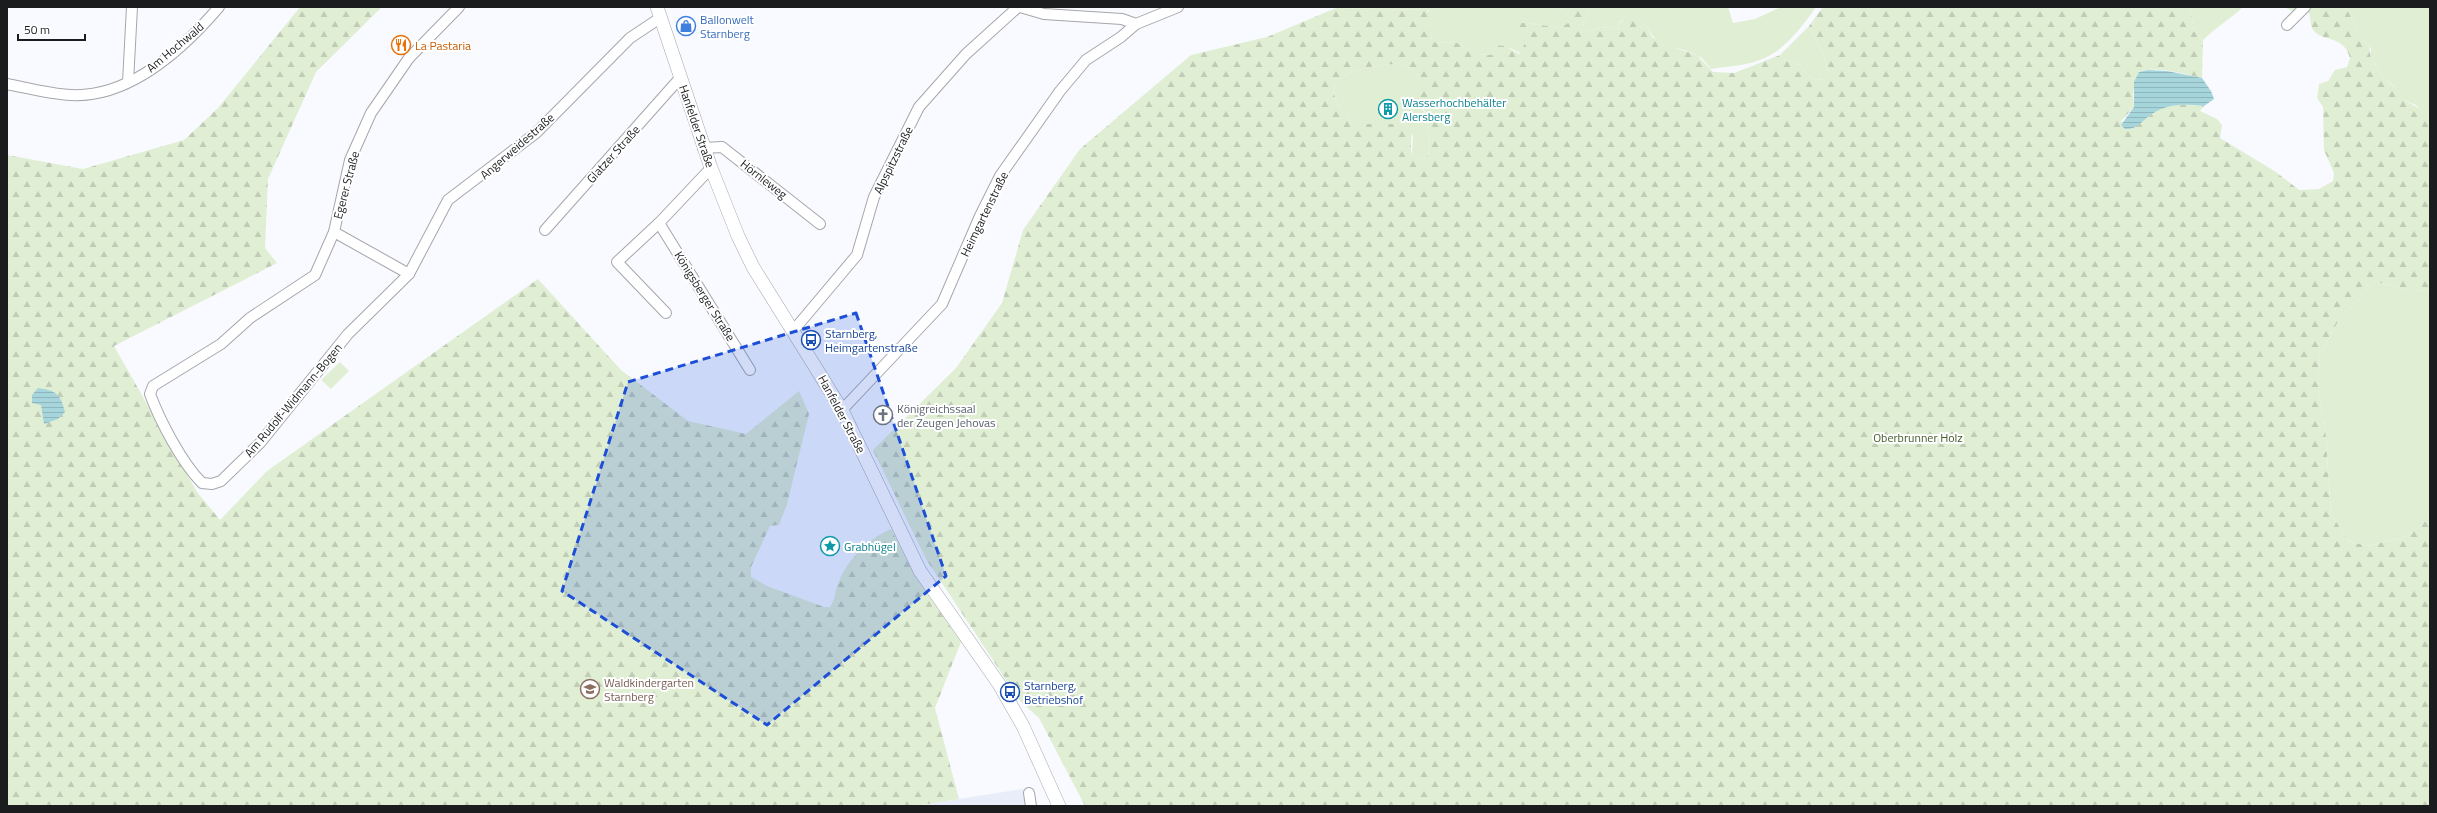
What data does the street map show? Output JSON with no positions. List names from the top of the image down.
{
  "streets": {
    "street": [
      "Am Hochwald",
      "Hanfelder Straße",
      "Angerweidestraße",
      "Glatzer Straße",
      "Alpspitzstraße",
      "Hörnleweg",
      "Egerer Straße",
      "Heimgartenstraße",
      "Königsberger Straße",
      "Am Rudolf-Widmann-Bogen"
    ]
  },
  "crossings": [
    ["Hanfelder Straße", "Angerweidestraße"],
    ["Hanfelder Straße", "Glatzer Straße"],
    ["Hanfelder Straße", "Alpspitzstraße"],
    ["Hanfelder Straße", "Hörnleweg"],
    ["Hanfelder Straße", "Heimgartenstraße"],
    ["Angerweidestraße", "Am Rudolf-Widmann-Bogen"],
    ["Egerer Straße", "Am Rudolf-Widmann-Bogen"]
  ],
  "parks": ["Oberbrunner Holz"],
  "places": {
    "shop": ["Ballonwelt Starnberg"],
    "restaurant": ["La Pastaria"],
    "building": ["Wasserhochbehälter Alersberg"],
    "bus stop": ["Starnberg, Heimgartenstraße", "Starnberg, Betriebshof"],
    "church": ["Königreichssaal der Zeugen Jehovas"],
    "place": ["Grabhügel"],
    "school or university": ["Waldkindergarten Starnberg"]
  },
  "scale_bar": "50 m"
}
